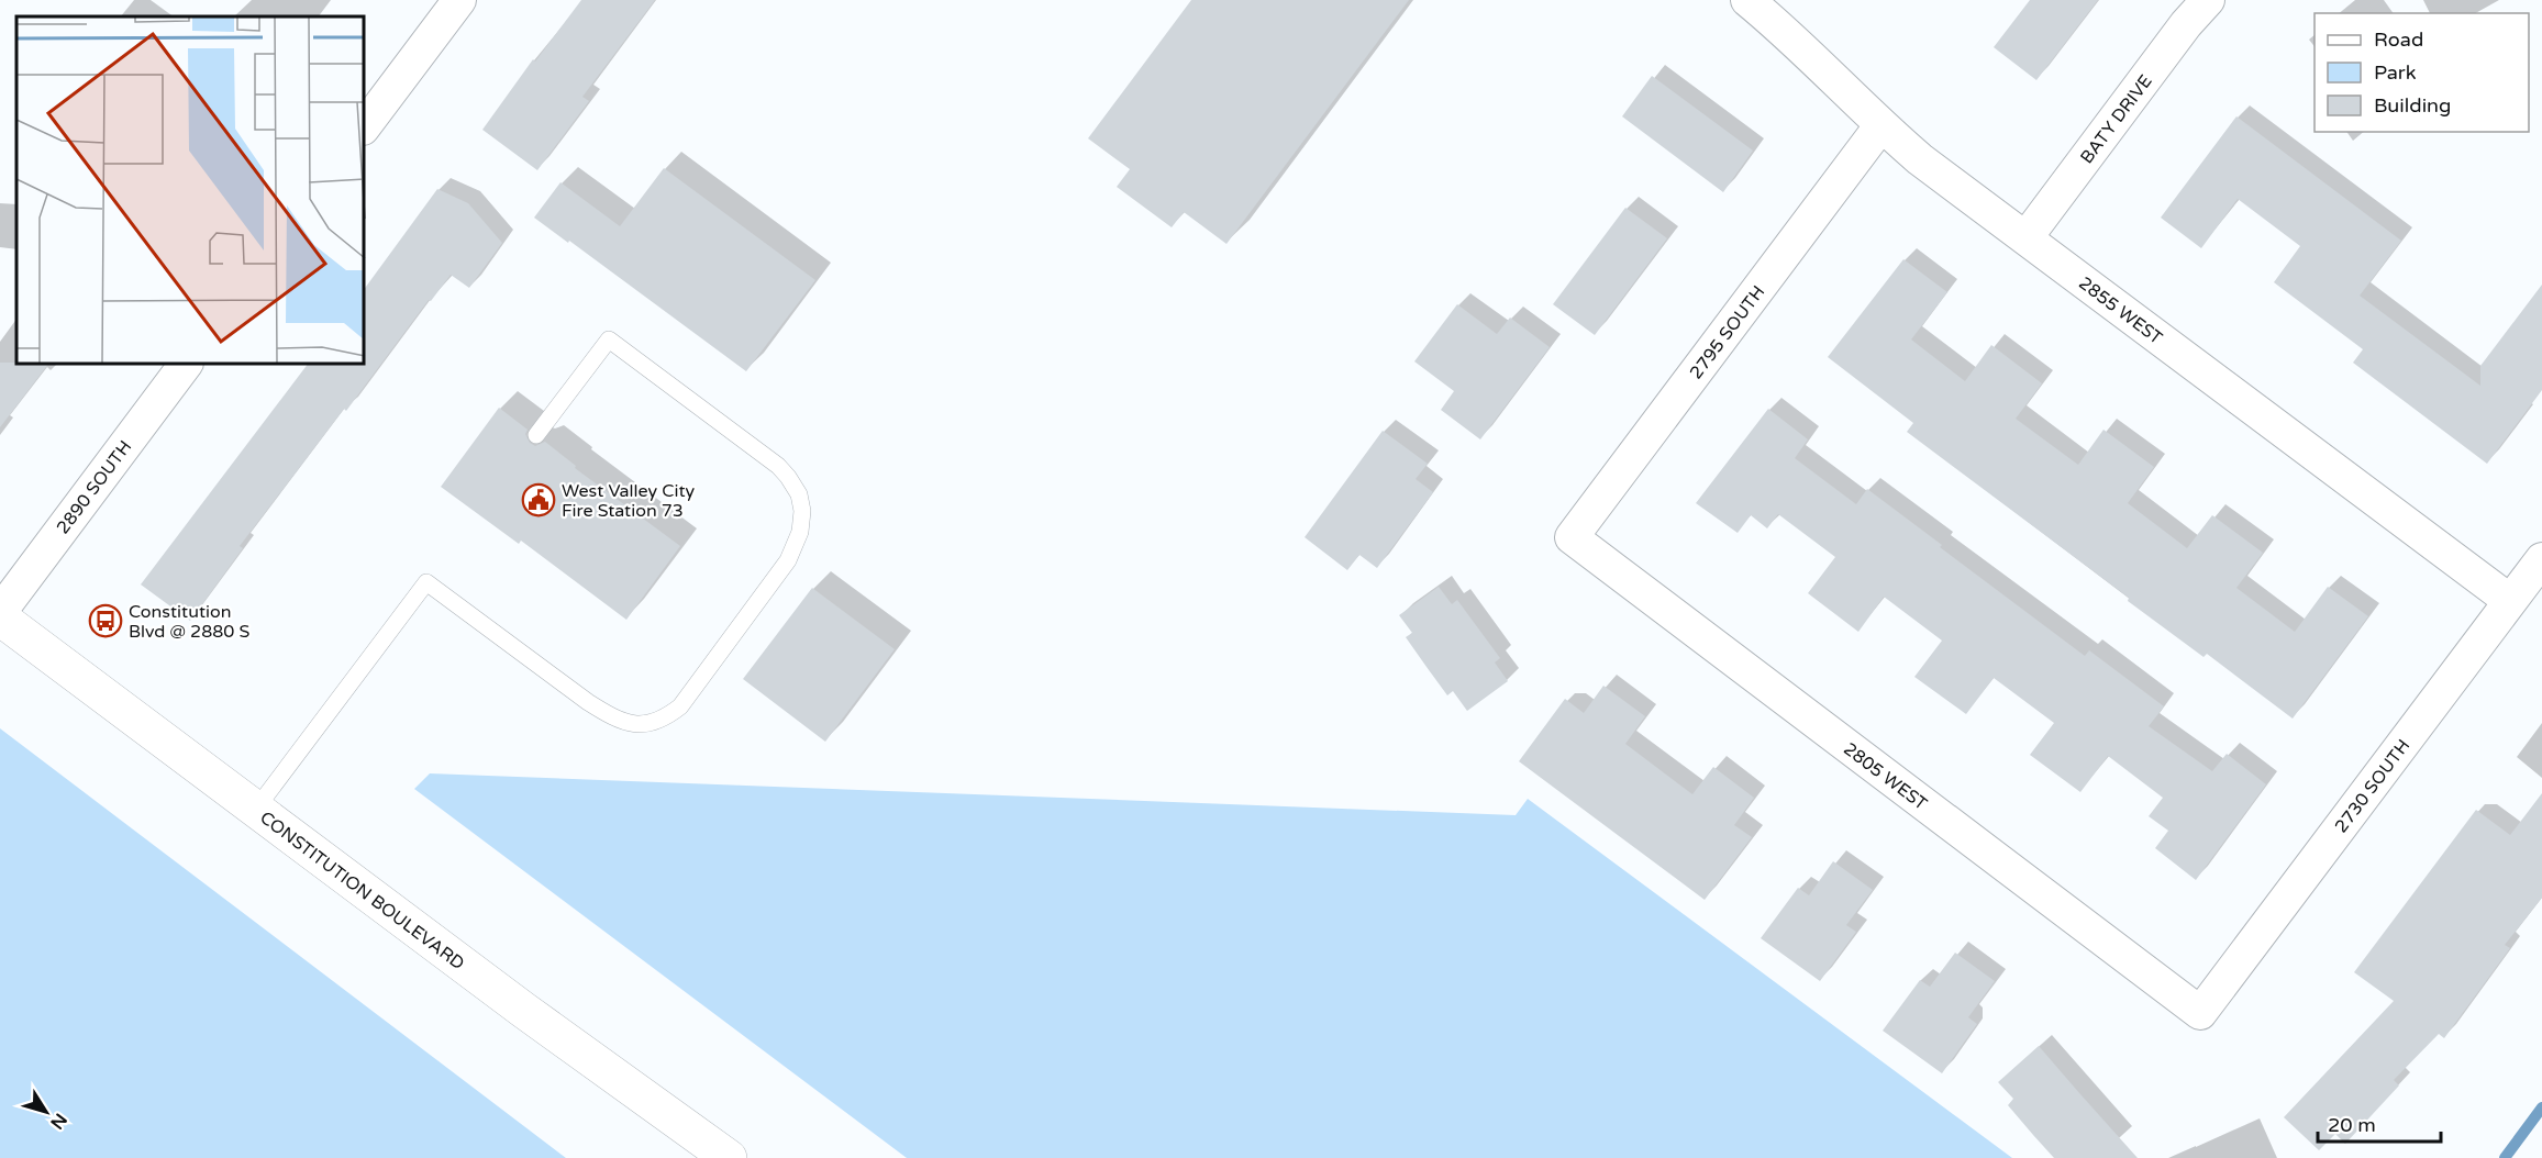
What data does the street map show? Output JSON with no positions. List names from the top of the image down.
{
  "streets": {
    "street": [
      "BATY DRIVE",
      "2855 WEST",
      "2795 SOUTH",
      "2890 SOUTH",
      "2805 WEST",
      "2730 SOUTH",
      "CONSTITUTION BOULEVARD"
    ]
  },
  "crossings": [
    ["BATY DRIVE", "2855 WEST"],
    ["2855 WEST", "2795 SOUTH"],
    ["2855 WEST", "2730 SOUTH"],
    ["2795 SOUTH", "2805 WEST"],
    ["2805 WEST", "2730 SOUTH"]
  ],
  "places": {
    "public building": ["West Valley City Fire Station 73"],
    "bus stop": ["Constitution Blvd @ 2880 S"]
  },
  "legend": ["Road", "Park", "Building"],
  "scale_bar": "20 m",
  "north": "bottom right"
}
